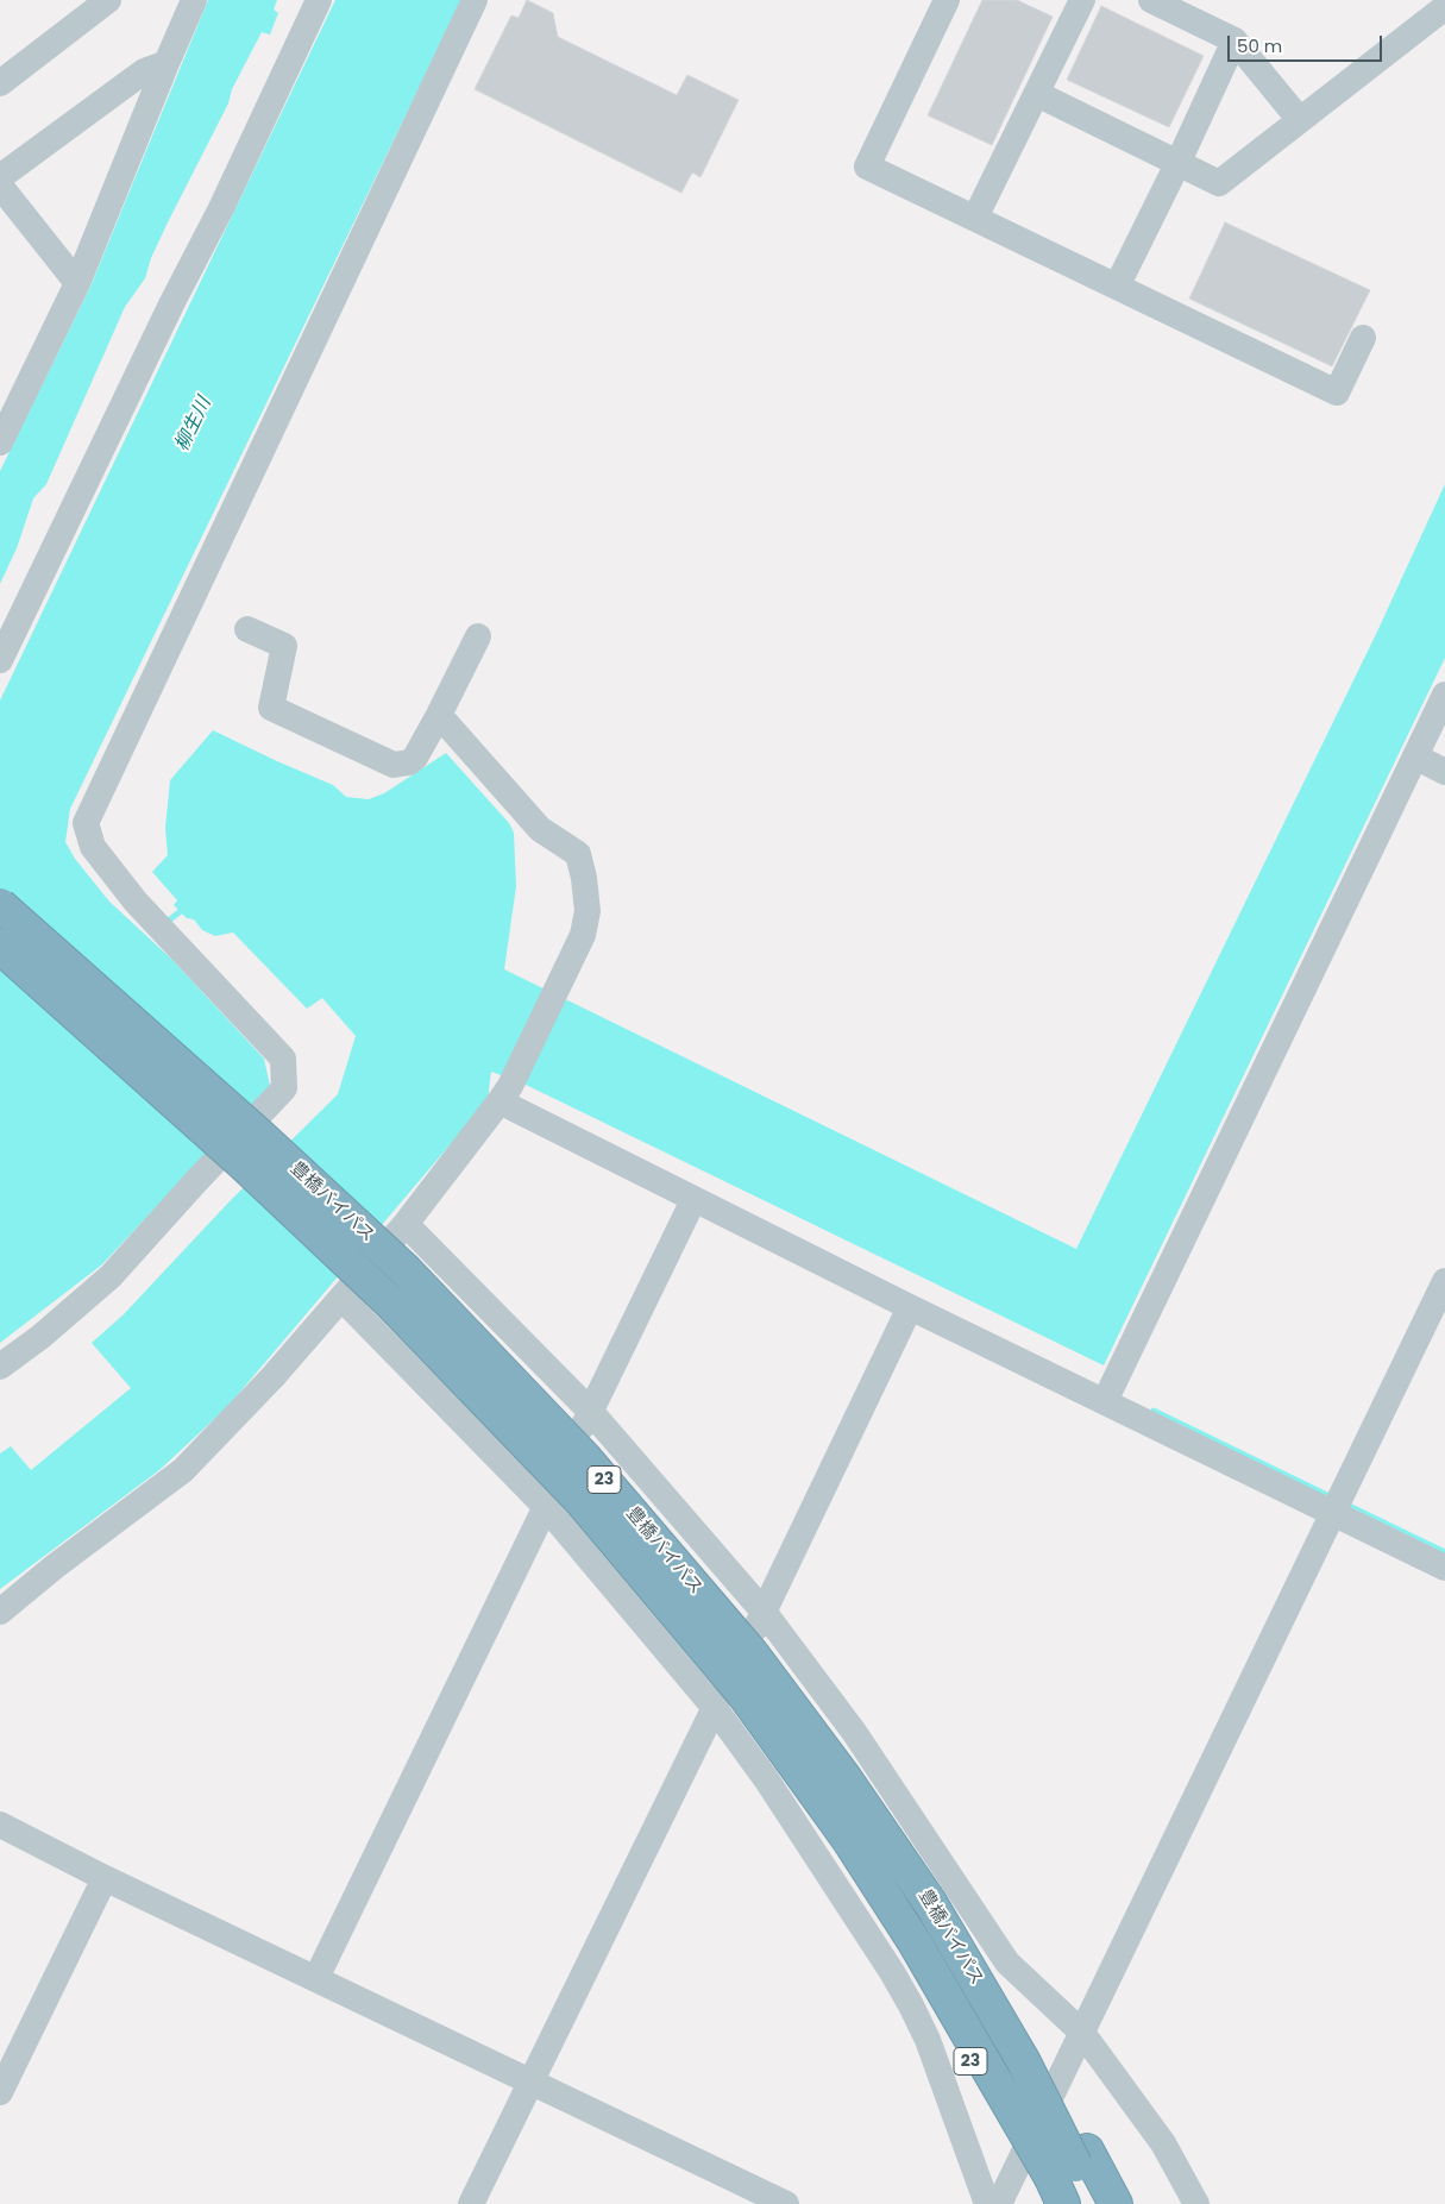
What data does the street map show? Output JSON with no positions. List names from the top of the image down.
{
  "streets": {
    "highway": ["豊橋バイパス", "23"]
  },
  "crossings": [
    ["豊橋バイパス", "23"]
  ],
  "water": ["柳生川"],
  "scale_bar": "50 m"
}
